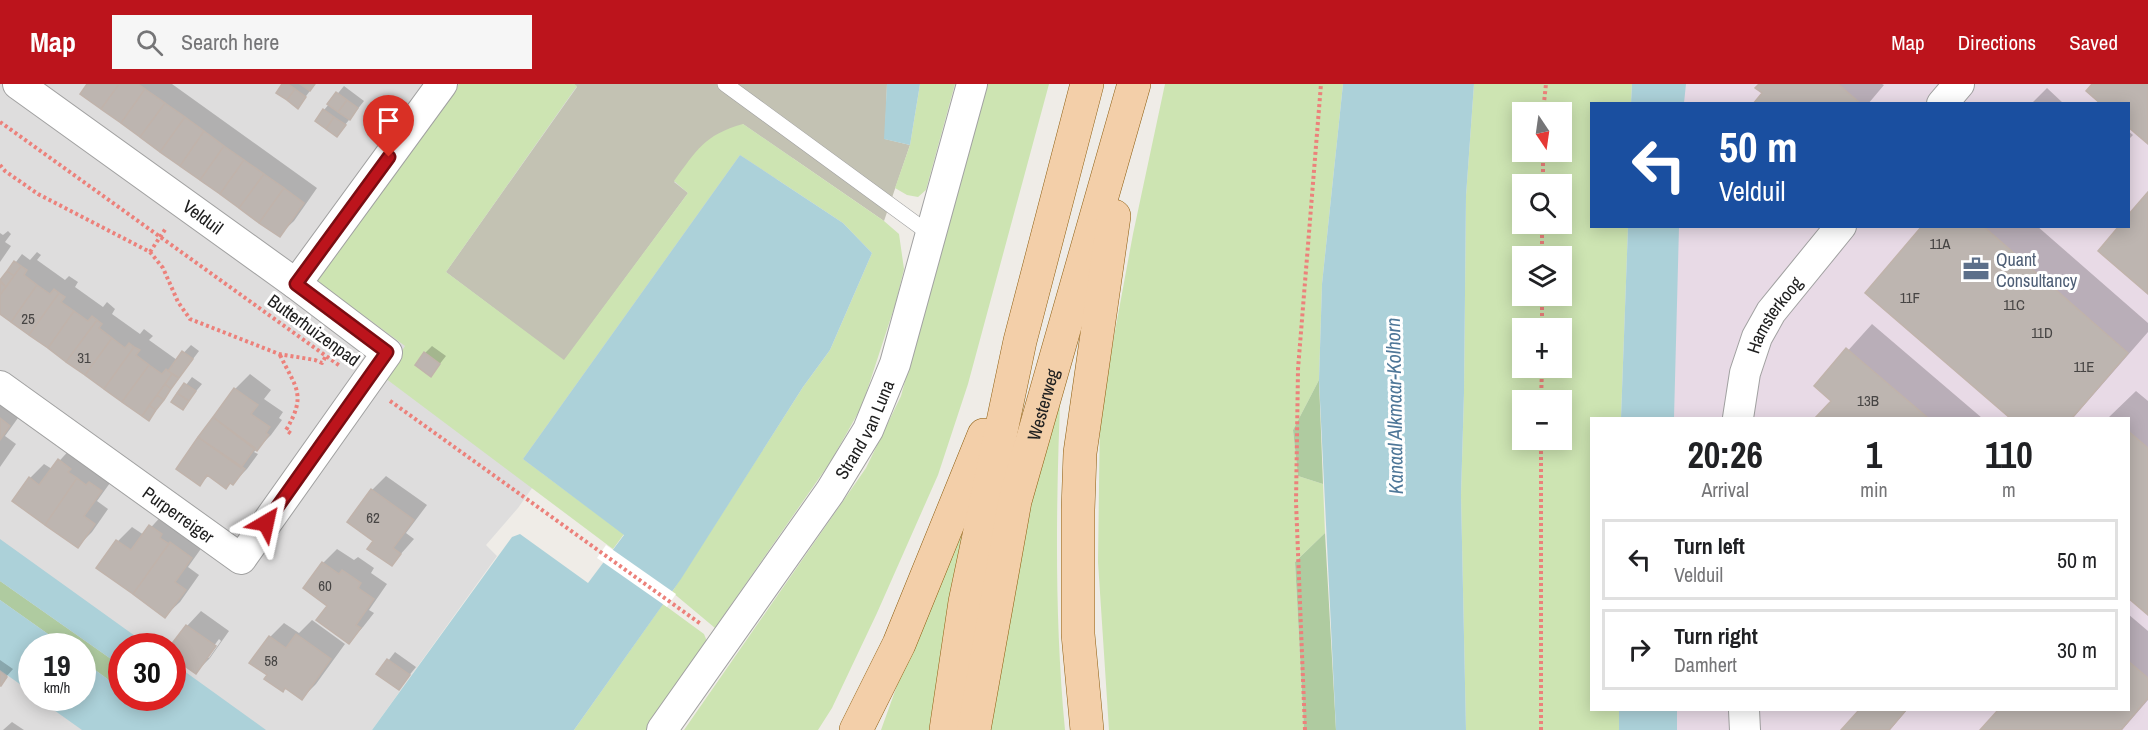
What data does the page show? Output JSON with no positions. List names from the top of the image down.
{
  "streets": {
    "main road": ["Westerweg"],
    "street": [
      "Velduil",
      "Hamsterkoog",
      "Strand van Luna",
      "Purperreiger"
    ],
    "path": ["Butterhuizenpad"]
  },
  "crossings": [
    ["Velduil", "Purperreiger"],
    ["Butterhuizenpad", "Purperreiger"]
  ],
  "water": ["Kanaal Alkmaar-Kolhorn"],
  "places": {
    "office": ["Quant Consultancy"]
  },
  "house_numbers": [
    "11A",
    "11F",
    "11C",
    "25",
    "11D",
    "31",
    "11E",
    "13B",
    "62",
    "60",
    "58"
  ],
  "north": "bottom",
  "page": {
    "header": "Map",
    "search": "Search here",
    "nav": ["Map", "Directions", "Saved"],
    "map_buttons": ["+", "−"],
    "turn": ["50 m", "Velduil"],
    "eta": [
      "20:26",
      "Arrival",
      "1",
      "min",
      "110",
      "m"
    ],
    "list": [
      {
        "name": "Turn left",
        "note": "Velduil",
        "value": "50 m"
      },
      {
        "name": "Turn right",
        "note": "Damhert",
        "value": "30 m"
      }
    ],
    "speed": "19 km/h",
    "limit": "30"
  }
}
